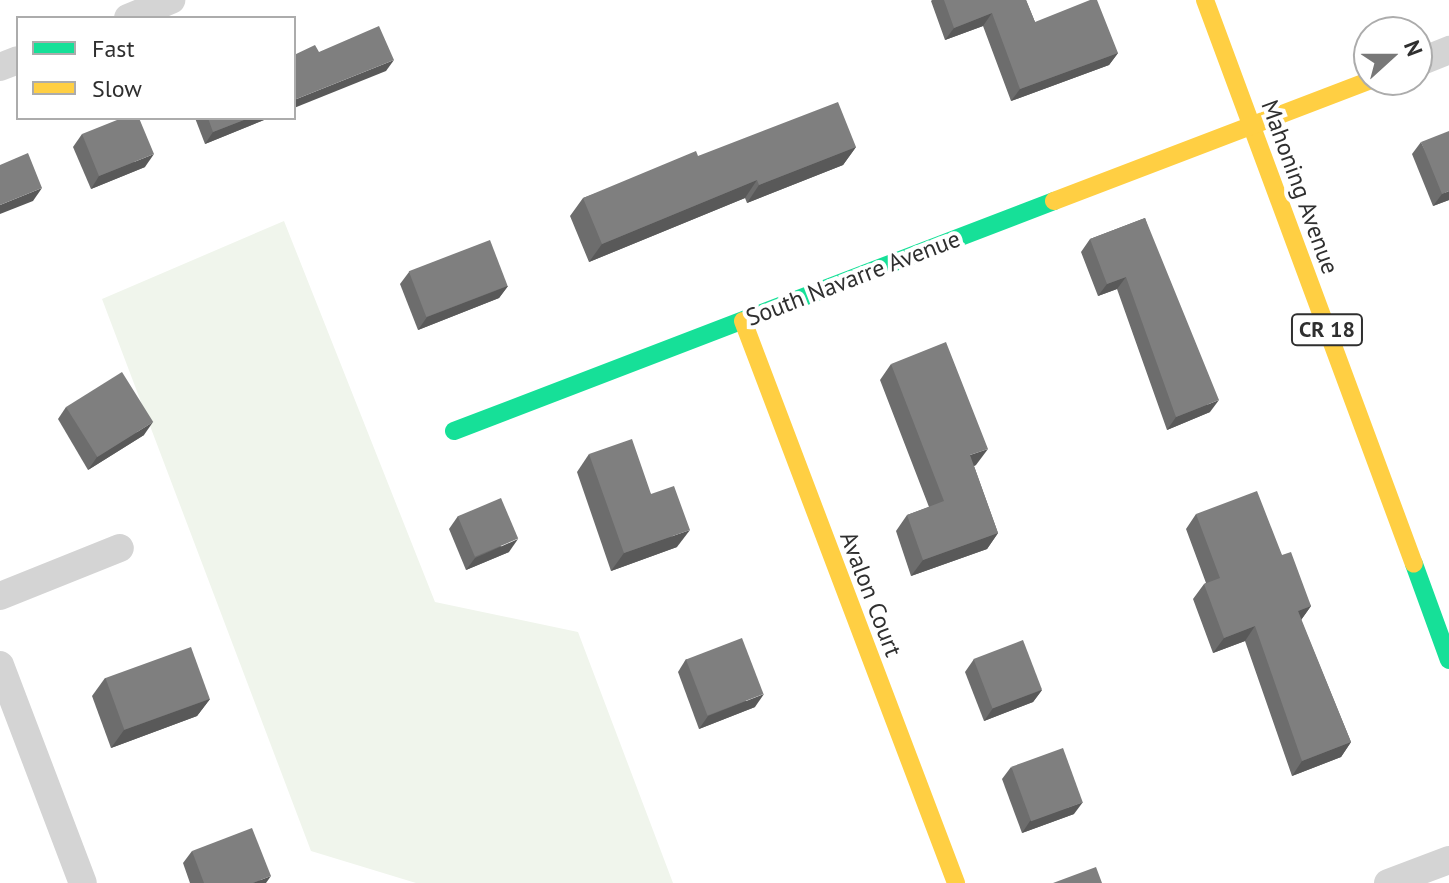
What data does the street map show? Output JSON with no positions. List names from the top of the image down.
{
  "streets": {
    "street": [
      "Mahoning Avenue",
      "South Navarre Avenue",
      "CR 18",
      "Avalon Court"
    ]
  },
  "crossings": [
    ["Mahoning Avenue", "South Navarre Avenue"],
    ["South Navarre Avenue", "Avalon Court"]
  ],
  "legend": ["Fast", "Slow"],
  "north": "right"
}
